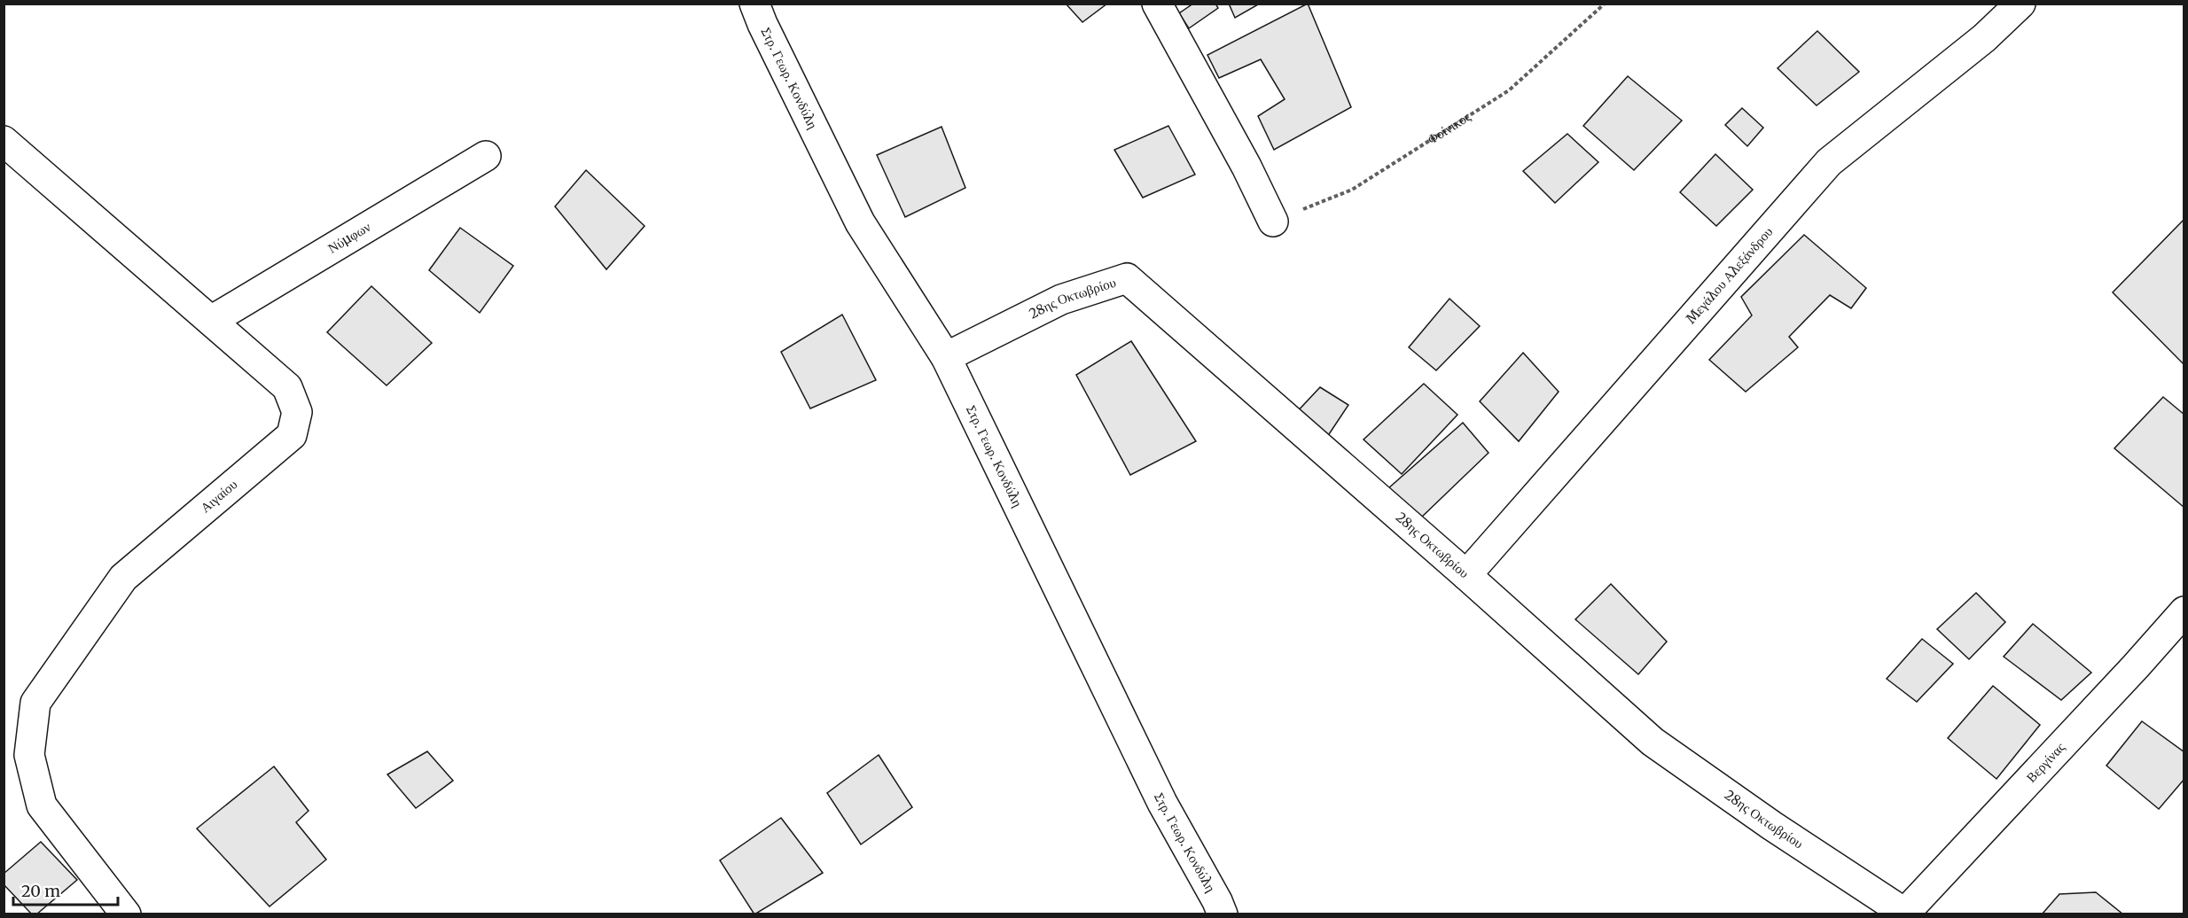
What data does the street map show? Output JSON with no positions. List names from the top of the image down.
{
  "streets": {
    "street": [
      "Στρ. Γεωρ. Κονδύλη",
      "Νύμφων",
      "Μεγάλου Αλεξάνδρου",
      "28ης Οκτωβρίου",
      "Αιγαίου",
      "Βεργίνας"
    ],
    "path": ["Φοίνικος"]
  },
  "crossings": [
    ["Στρ. Γεωρ. Κονδύλη", "28ης Οκτωβρίου"],
    ["Νύμφων", "Αιγαίου"],
    ["Μεγάλου Αλεξάνδρου", "28ης Οκτωβρίου"],
    ["28ης Οκτωβρίου", "Βεργίνας"]
  ],
  "scale_bar": "20 m"
}
